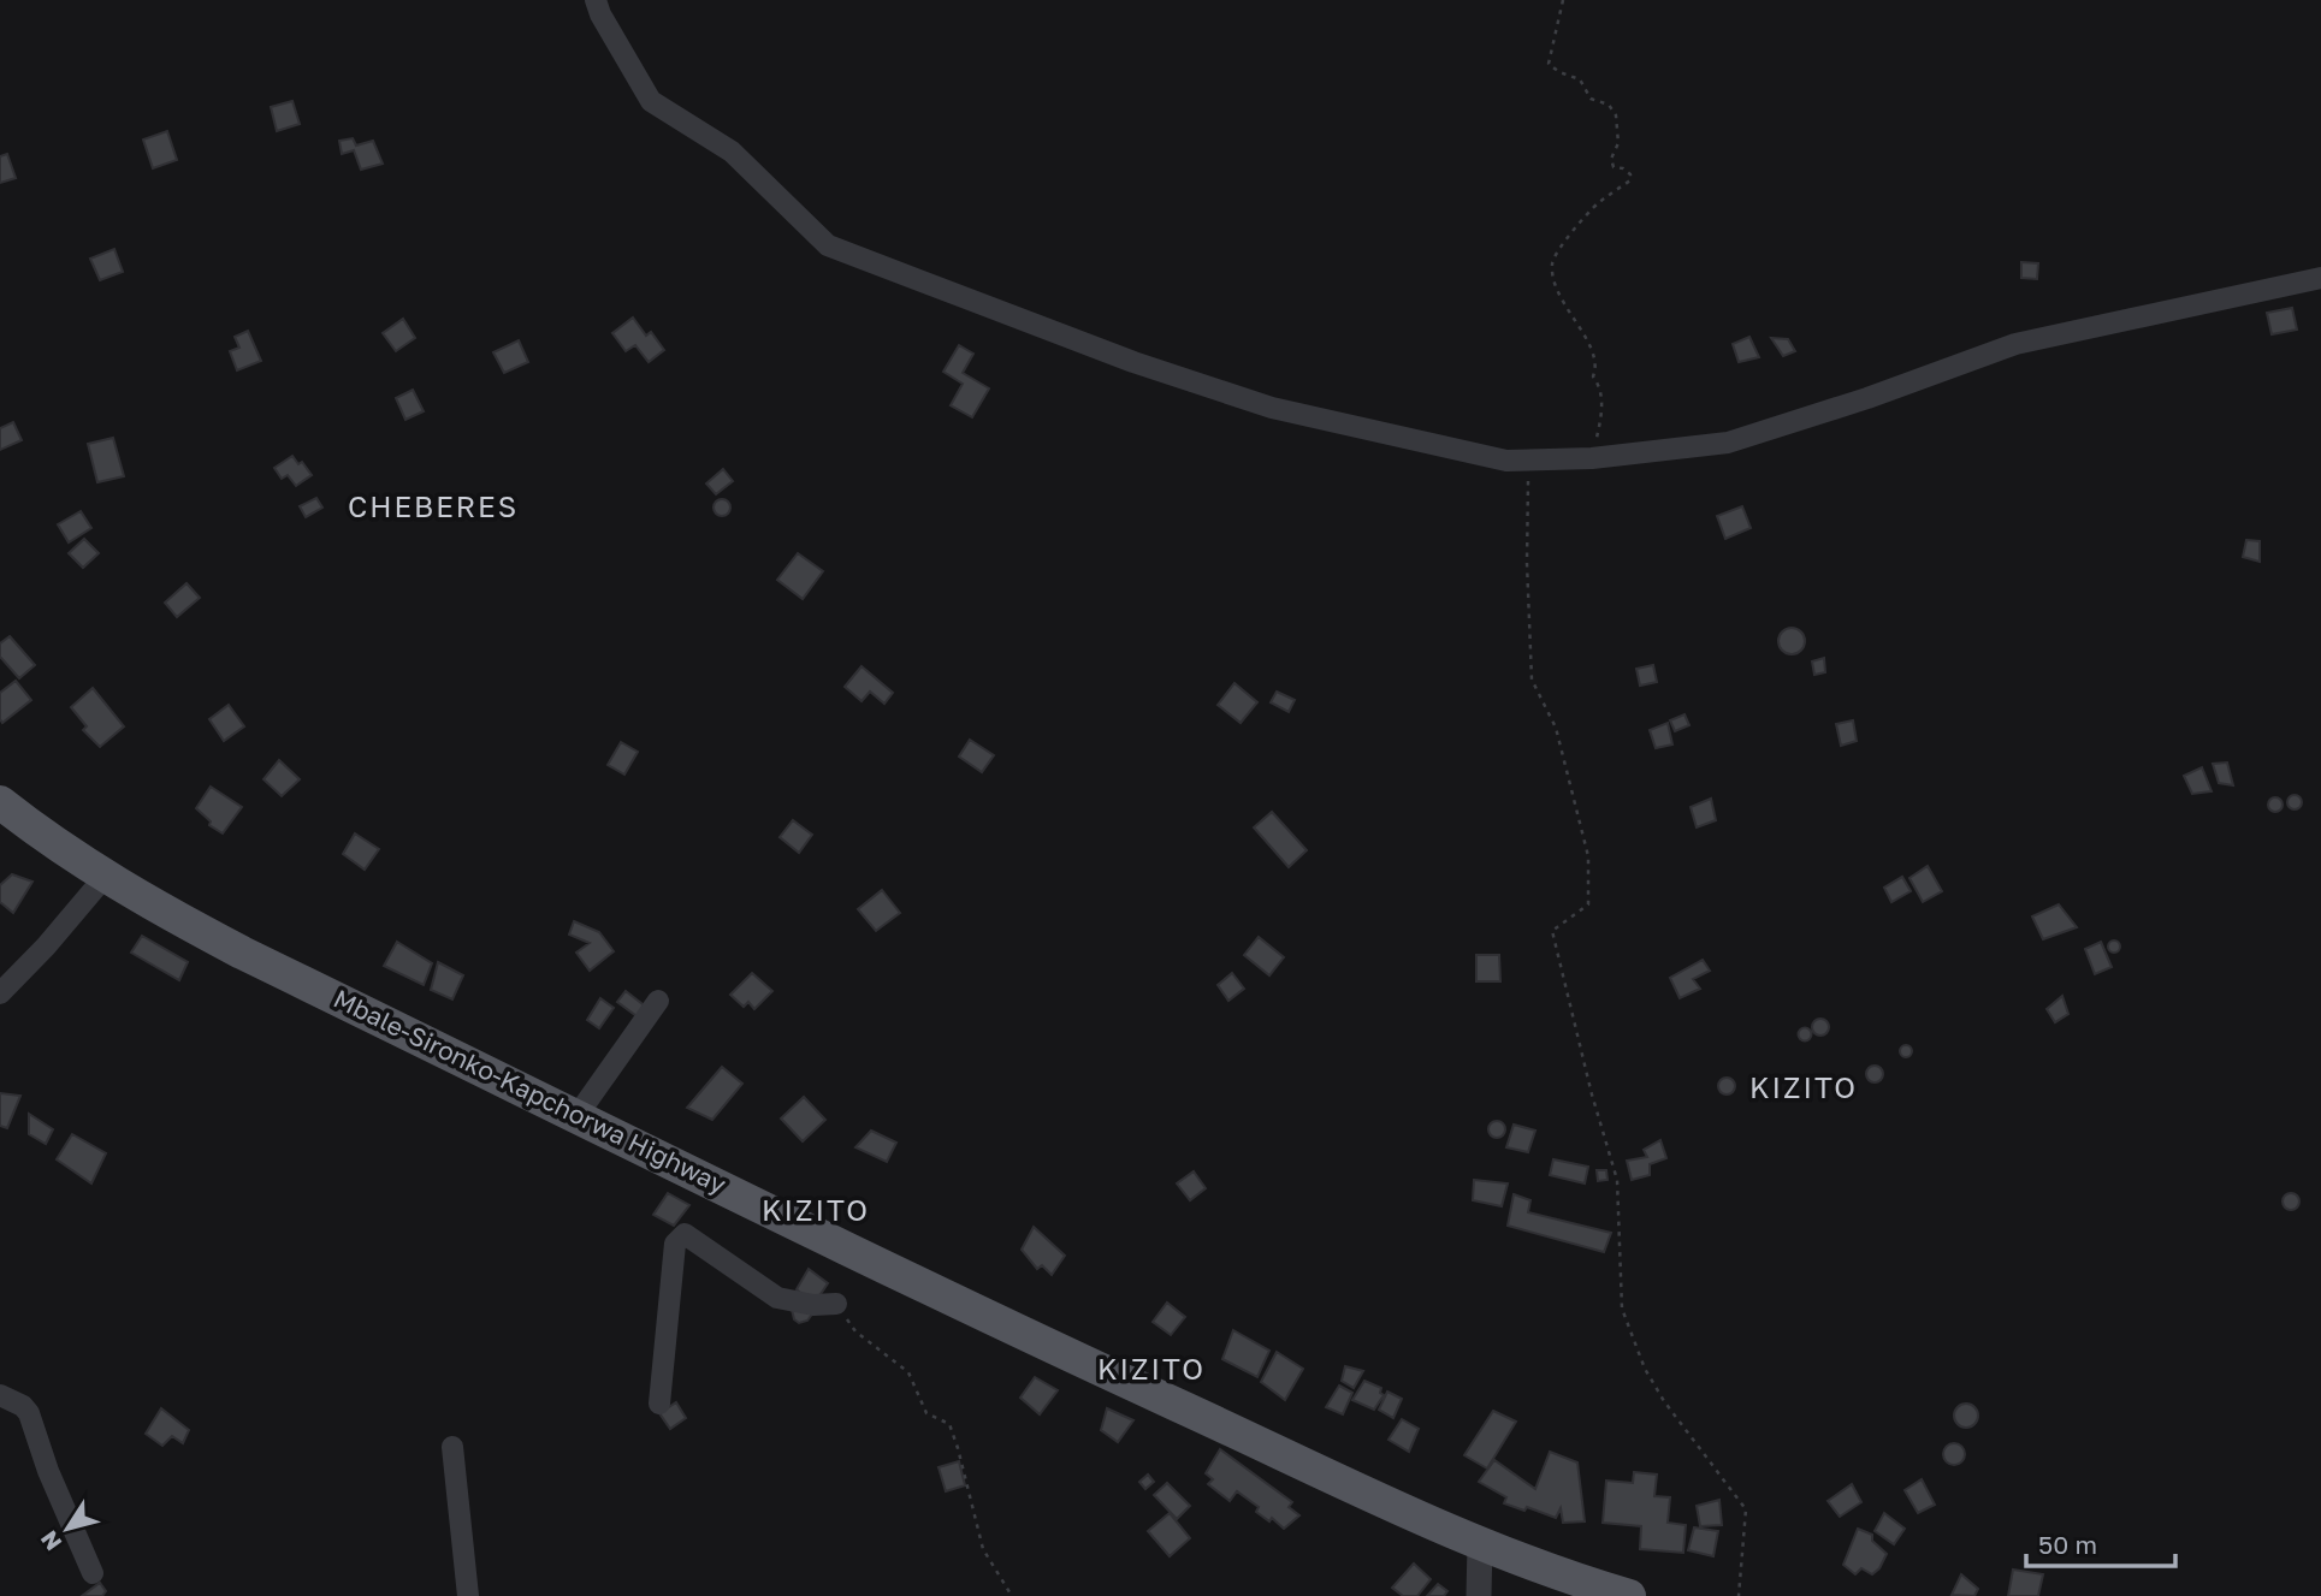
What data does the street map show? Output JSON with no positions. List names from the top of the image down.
{
  "streets": {
    "main road": ["Mbale-Sironko-Kapchorwa Highway"]
  },
  "districts": [
    "CHEBERES",
    "KIZITO",
    "KIZITO",
    "KIZITO"
  ],
  "scale_bar": "50 m",
  "north": "bottom left"
}
